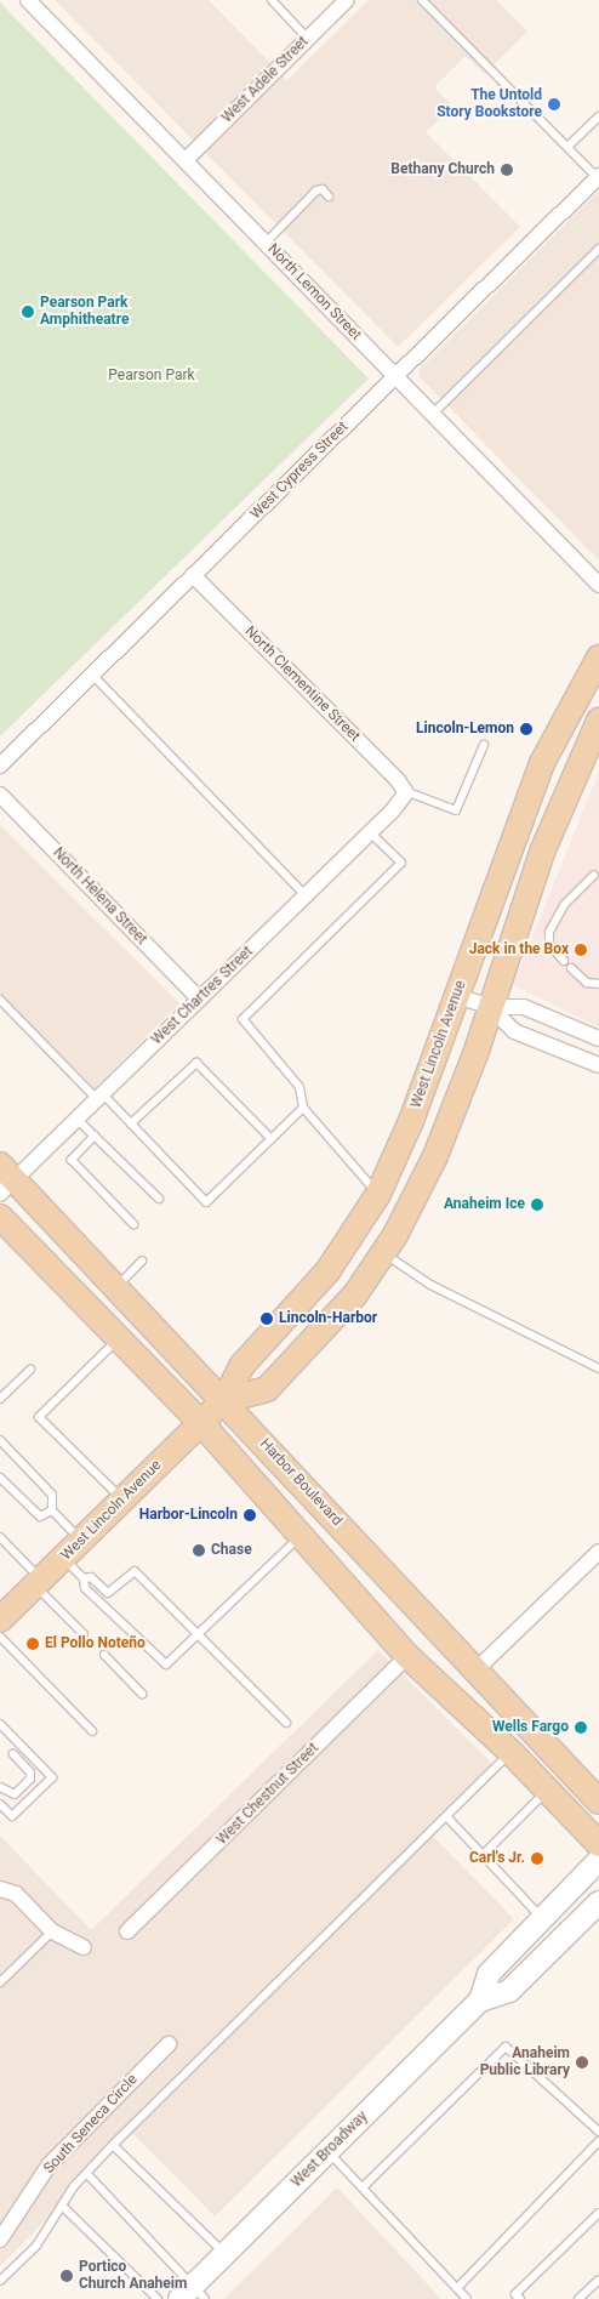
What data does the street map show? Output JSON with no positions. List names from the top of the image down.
{
  "streets": {
    "main road": ["West Lincoln Avenue", "Harbor Boulevard", "West Broadway"],
    "street": [
      "West Adele Street",
      "North Lemon Street",
      "West Cypress Street",
      "North Clementine Street",
      "North Helena Street",
      "West Chartres Street",
      "West Chestnut Street",
      "South Seneca Circle"
    ]
  },
  "crossings": [
    ["West Adele Street", "North Lemon Street"],
    ["North Lemon Street", "West Cypress Street"],
    ["West Cypress Street", "North Clementine Street"],
    ["North Clementine Street", "West Chartres Street"],
    ["North Helena Street", "West Chartres Street"],
    ["West Chartres Street", "Harbor Boulevard"],
    ["West Lincoln Avenue", "Harbor Boulevard"]
  ],
  "parks": ["Pearson Park"],
  "places": [
    "The Untold Story Bookstore",
    "Bethany Church",
    "Pearson Park Amphitheatre",
    "Lincoln-Lemon",
    "Jack in the Box",
    "Anaheim Ice",
    "Lincoln-Harbor",
    "Harbor-Lincoln",
    "Chase",
    "El Pollo Noteño",
    "Wells Fargo",
    "Carl's Jr.",
    "Anaheim Public Library",
    "Portico Church Anaheim"
  ]
}
